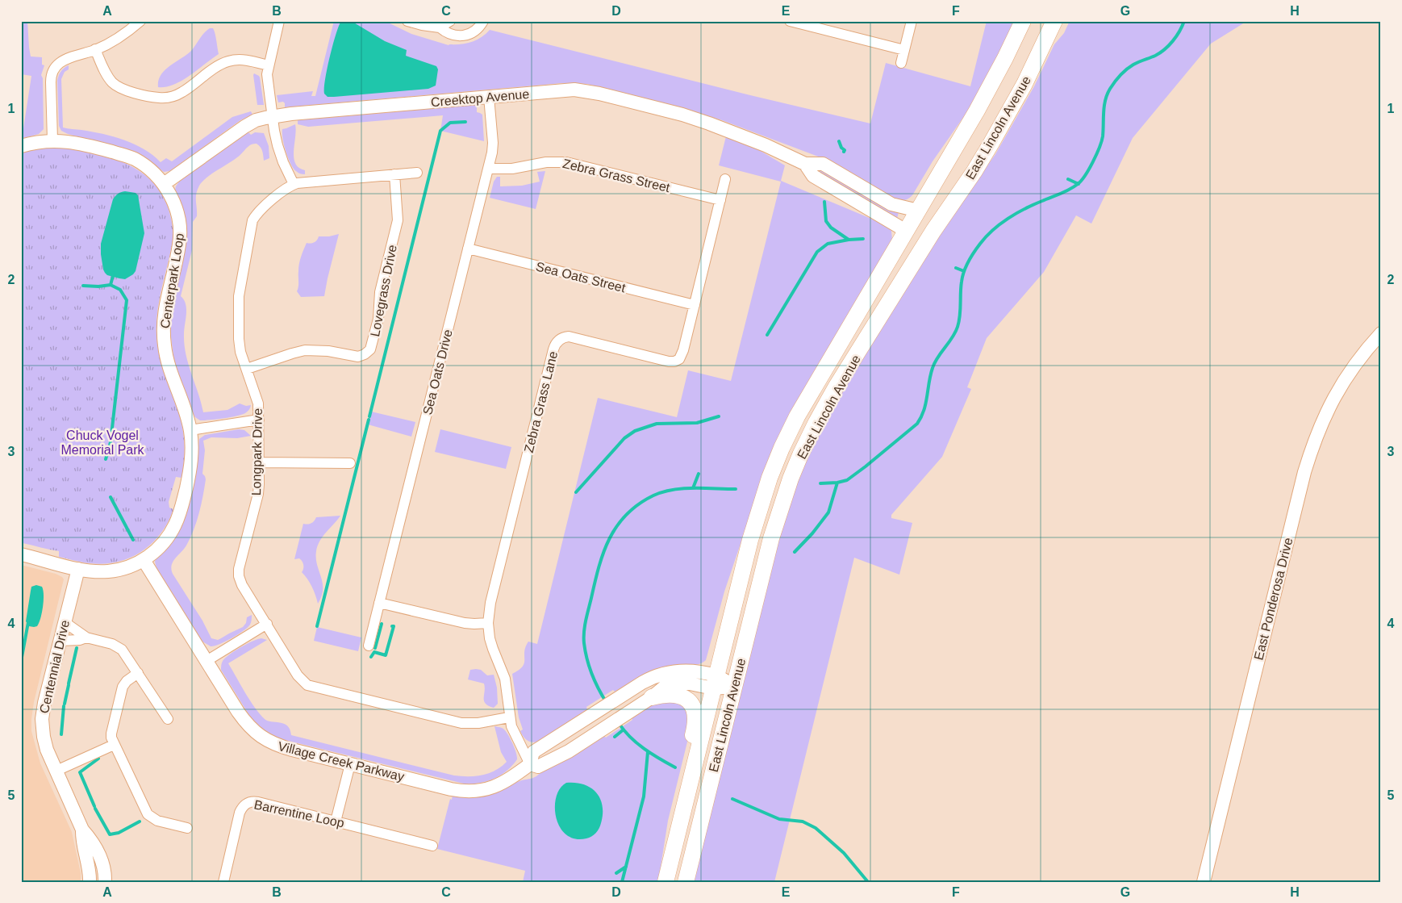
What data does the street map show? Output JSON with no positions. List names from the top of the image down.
{
  "streets": {
    "main road": ["East Lincoln Avenue"],
    "street": [
      "Creektop Avenue",
      "Zebra Grass Street",
      "Sea Oats Street",
      "Centerpark Loop",
      "Lovegrass Drive",
      "Sea Oats Drive",
      "Zebra Grass Lane",
      "Longpark Drive",
      "East Ponderosa Drive",
      "Centennial Drive",
      "Village Creek Parkway",
      "Barrentine Loop"
    ]
  },
  "crossings": [
    ["Creektop Avenue", "East Lincoln Avenue"],
    ["Creektop Avenue", "Centerpark Loop"],
    ["Creektop Avenue", "Sea Oats Drive"],
    ["East Lincoln Avenue", "Village Creek Parkway"],
    ["Zebra Grass Street", "Sea Oats Drive"],
    ["Zebra Grass Street", "Zebra Grass Lane"],
    ["Sea Oats Street", "Sea Oats Drive"],
    ["Sea Oats Street", "Zebra Grass Lane"],
    ["Centerpark Loop", "Centennial Drive"],
    ["Centerpark Loop", "Village Creek Parkway"],
    ["Lovegrass Drive", "Longpark Drive"],
    ["Zebra Grass Lane", "Longpark Drive"],
    ["Zebra Grass Lane", "Village Creek Parkway"]
  ],
  "parks": ["Chuck Vogel Memorial Park"],
  "grid": {
    "columns": [
      "A",
      "B",
      "C",
      "D",
      "E",
      "F",
      "G",
      "H"
    ],
    "rows": [
      "1",
      "2",
      "3",
      "4",
      "5"
    ]
  }
}
